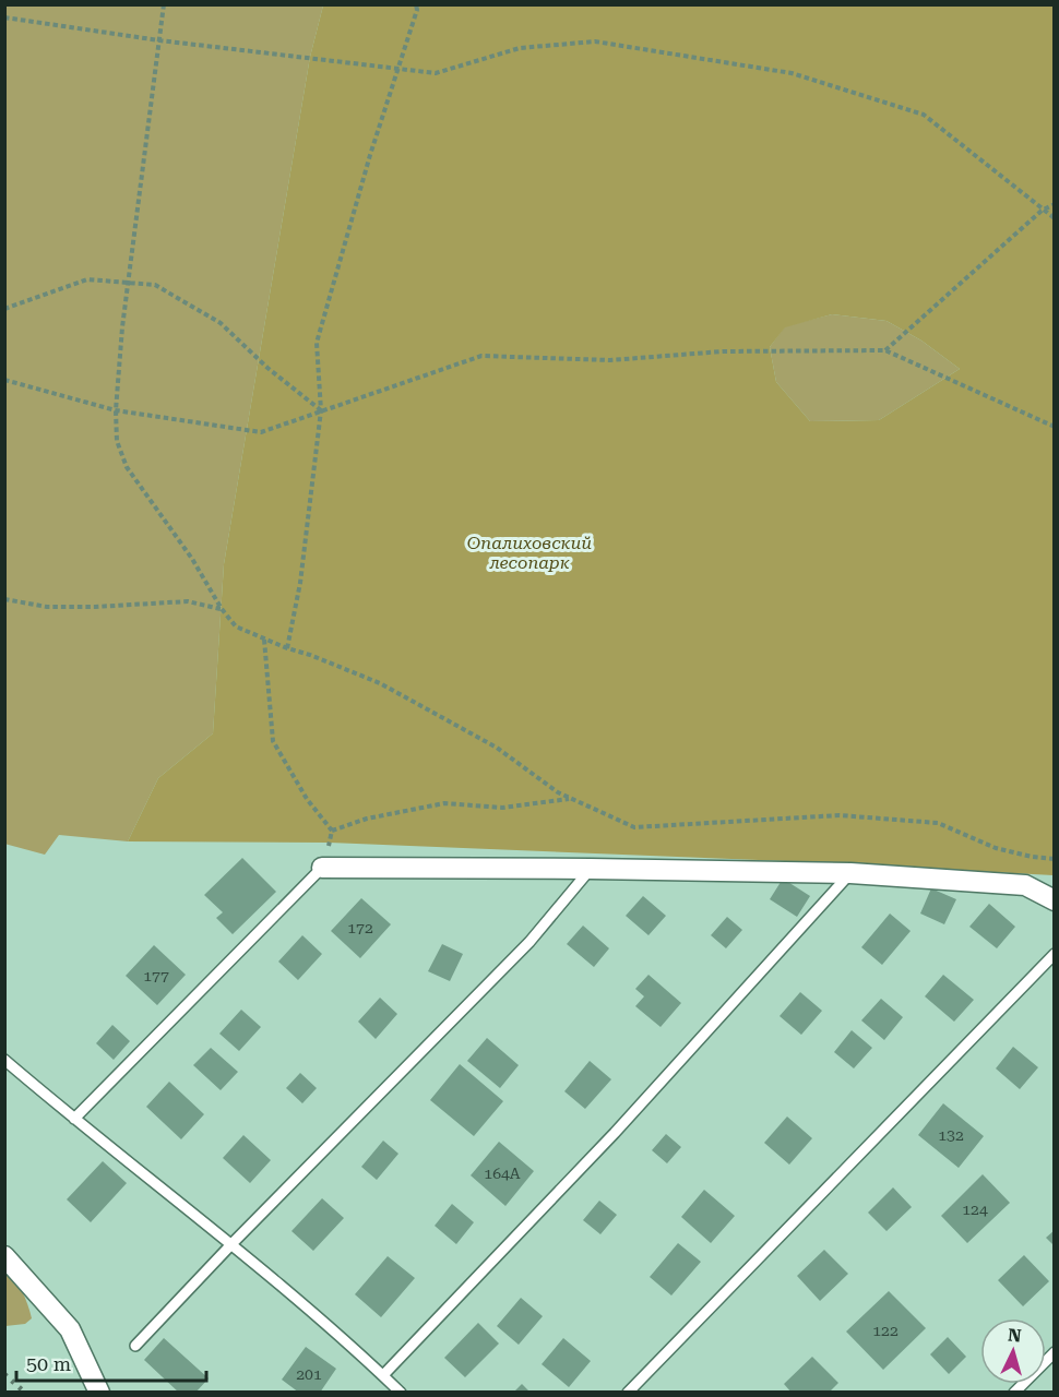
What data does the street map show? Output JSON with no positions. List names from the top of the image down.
{
  "parks": ["Опалиховский лесопарк"],
  "house_numbers": [
    "172",
    "177",
    "132",
    "164А",
    "124",
    "122",
    "201"
  ],
  "scale_bar": "50 m",
  "north": "top"
}
